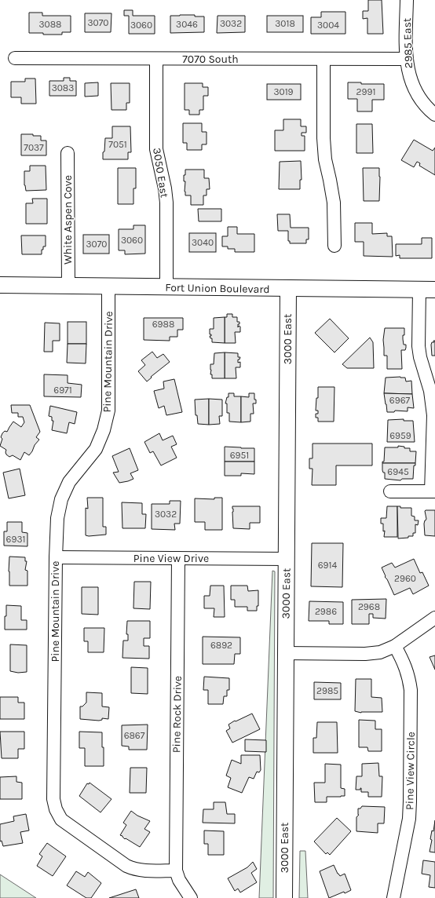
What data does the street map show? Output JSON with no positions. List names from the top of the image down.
{
  "streets": {
    "main road": ["Fort Union Boulevard", "3000 East"],
    "street": [
      "2985 East",
      "7070 South",
      "3050 East",
      "White Aspen Cove",
      "Pine Mountain Drive",
      "Pine View Drive",
      "Pine Rock Drive",
      "Pine View Circle"
    ]
  },
  "crossings": [
    ["2985 East", "7070 South"],
    ["7070 South", "3050 East"],
    ["3050 East", "Fort Union Boulevard"],
    ["White Aspen Cove", "Fort Union Boulevard"],
    ["Fort Union Boulevard", "3000 East"],
    ["Fort Union Boulevard", "Pine Mountain Drive"],
    ["3000 East", "Pine View Drive"],
    ["Pine Mountain Drive", "Pine View Drive"],
    ["Pine Mountain Drive", "Pine Rock Drive"],
    ["Pine View Drive", "Pine Rock Drive"]
  ],
  "house_numbers": [
    "3070",
    "3032",
    "3018",
    "3088",
    "3046",
    "3060",
    "3004",
    "3083",
    "3019",
    "2991",
    "7051",
    "7037",
    "3060",
    "3040",
    "3070",
    "6988",
    "6971",
    "6967",
    "6959",
    "6951",
    "6945",
    "3032",
    "6931",
    "6914",
    "2960",
    "2968",
    "2986",
    "6892",
    "2985",
    "6867"
  ]
}
